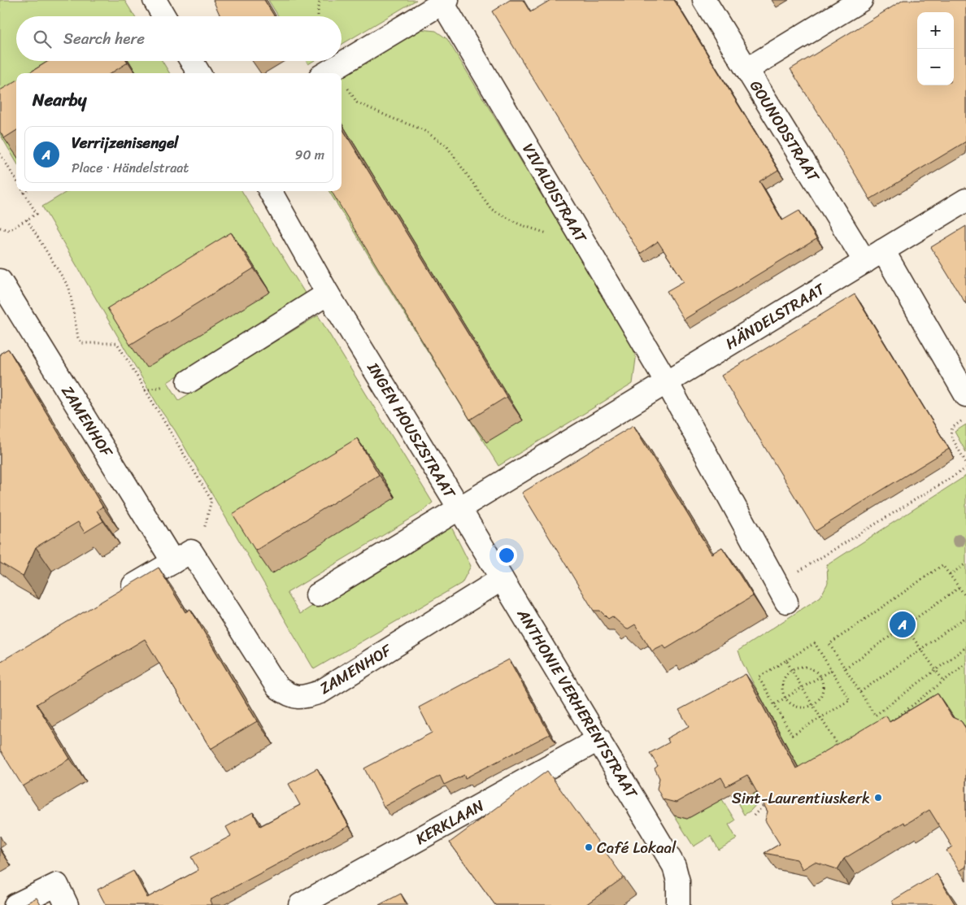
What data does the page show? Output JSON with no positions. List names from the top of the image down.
{
  "streets": {
    "street": [
      "GOUNODSTRAAT",
      "VIVALDISTRAAT",
      "HÄNDELSTRAAT",
      "ZAMENHOF",
      "INGEN HOUSZSTRAAT",
      "ANTHONIE VERHERENTSTRAAT",
      "KERKLAAN"
    ]
  },
  "crossings": [
    ["GOUNODSTRAAT", "HÄNDELSTRAAT"],
    ["VIVALDISTRAAT", "HÄNDELSTRAAT"],
    ["HÄNDELSTRAAT", "INGEN HOUSZSTRAAT"],
    ["HÄNDELSTRAAT", "ANTHONIE VERHERENTSTRAAT"],
    ["ZAMENHOF", "ANTHONIE VERHERENTSTRAAT"],
    ["INGEN HOUSZSTRAAT", "ANTHONIE VERHERENTSTRAAT"],
    ["ANTHONIE VERHERENTSTRAAT", "KERKLAAN"]
  ],
  "places": ["Sint-Laurentiuskerk", "Café Lokaal"],
  "page": {
    "map_buttons": ["+", "−"],
    "search": "Search here",
    "heading": "Nearby",
    "list": [
      {
        "mark": "A",
        "name": "Verrijzenisengel",
        "note": "Place · Händelstraat",
        "value": "90 m"
      }
    ],
    "pins": "A"
  }
}
